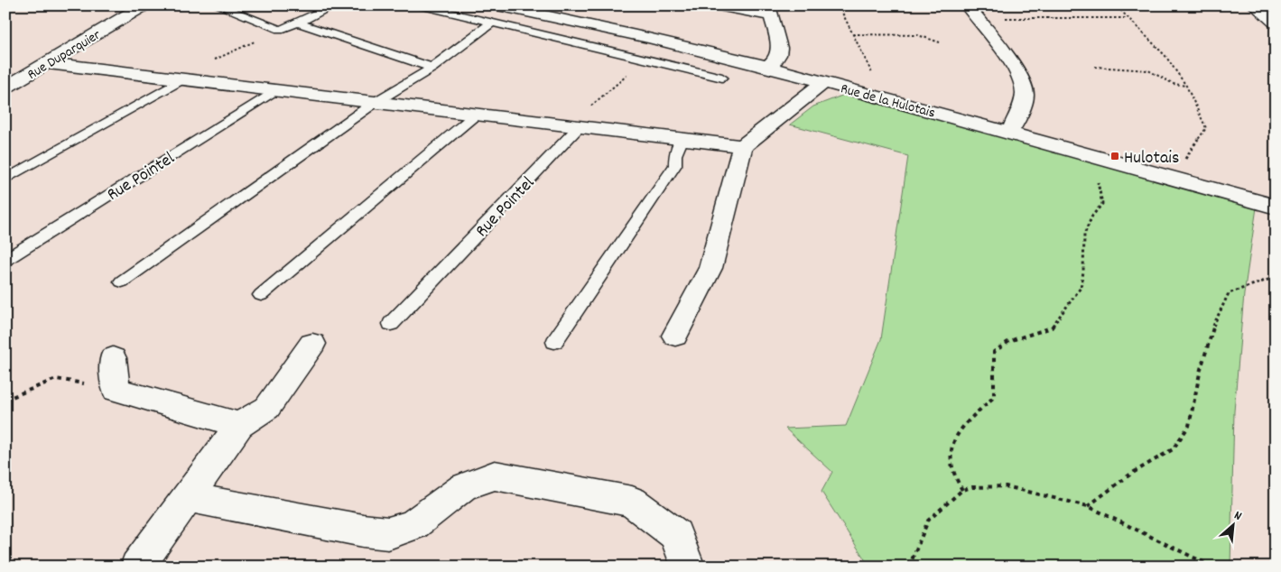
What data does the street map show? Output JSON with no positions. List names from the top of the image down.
{
  "streets": {
    "street": ["Rue Duparquier", "Rue de la Hulotais"],
    "lane": ["Rue Pointel"]
  },
  "places": {
    "transit": ["Hulotais"]
  },
  "north": "top right"
}
